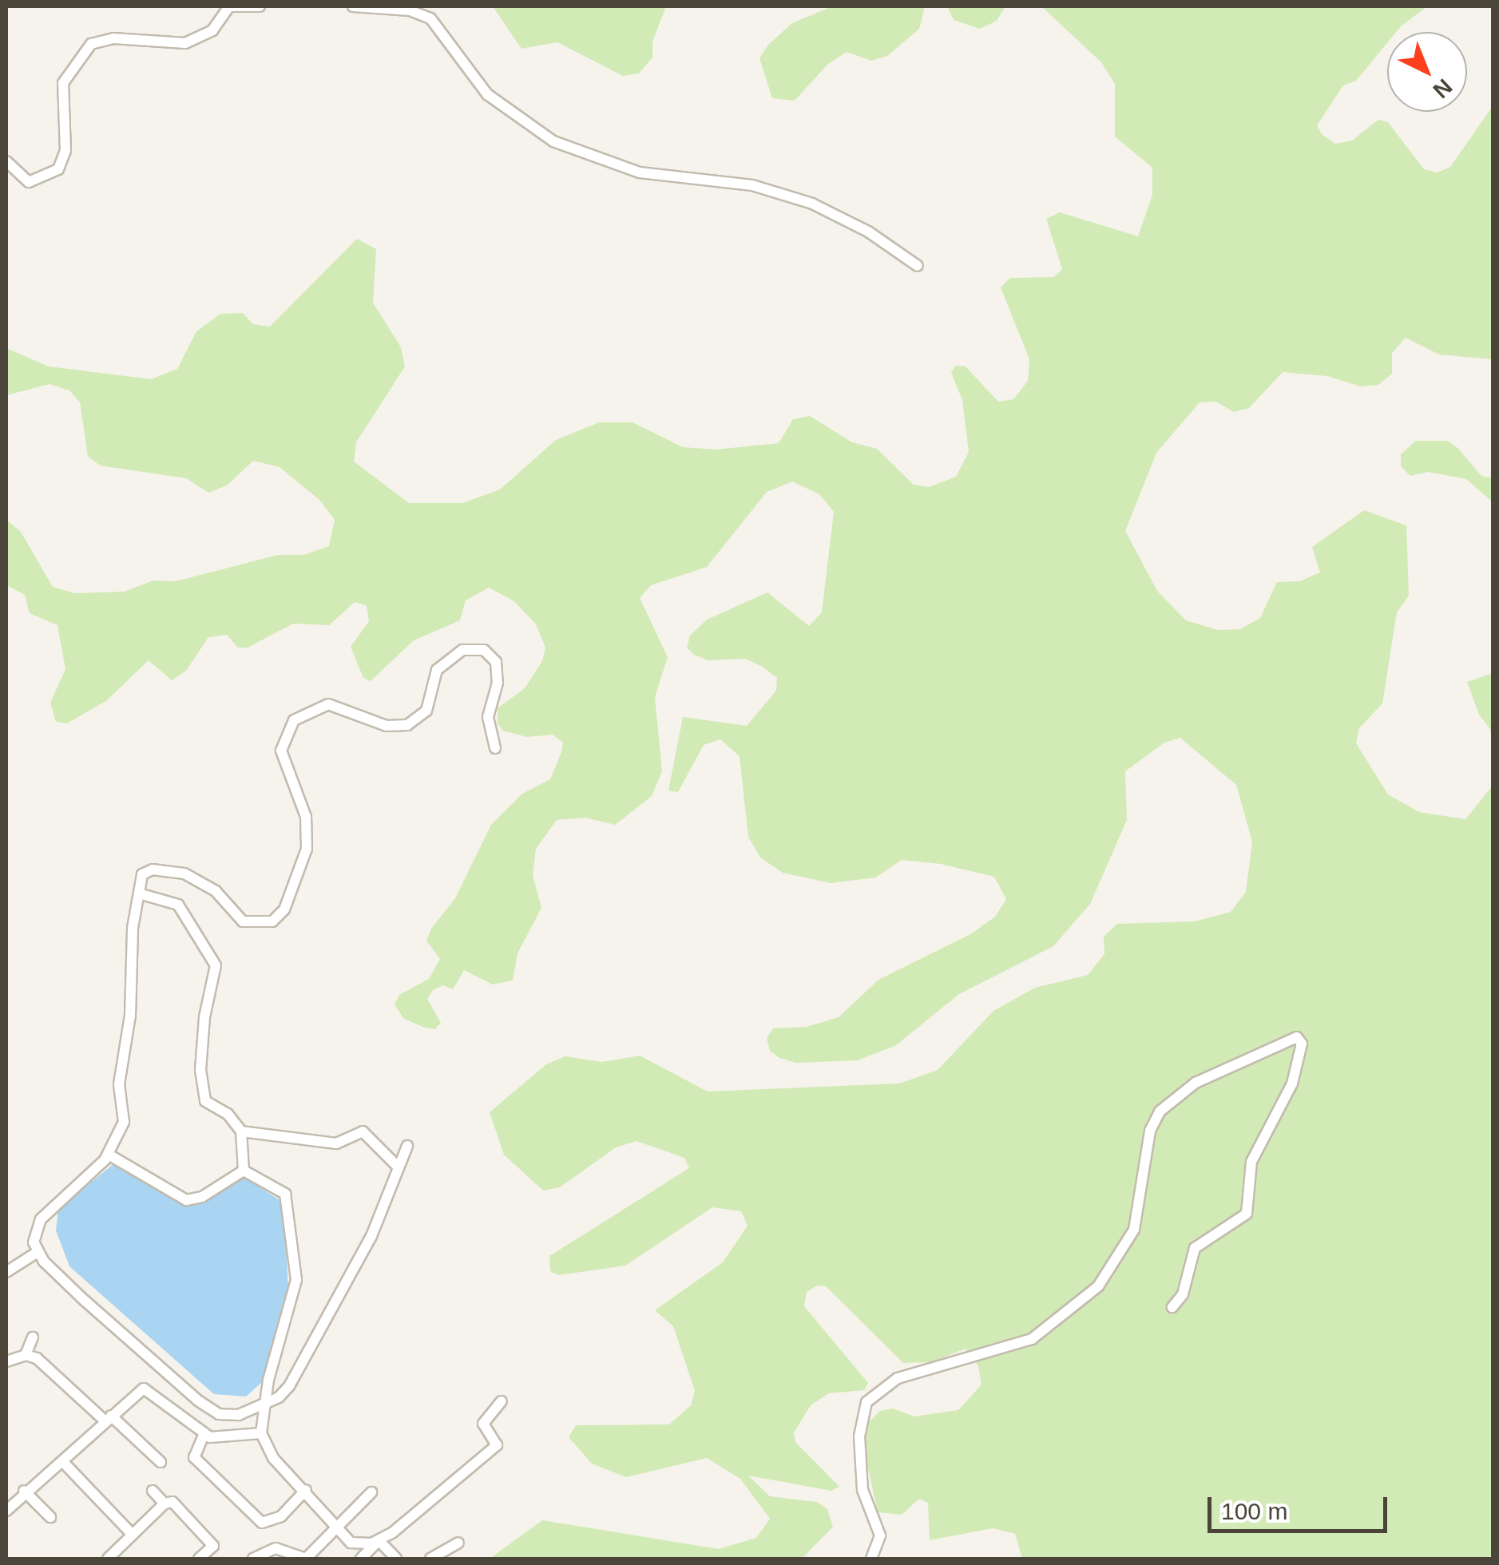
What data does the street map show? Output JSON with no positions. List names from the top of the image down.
{
  "scale_bar": "100 m",
  "north": "bottom right"
}
